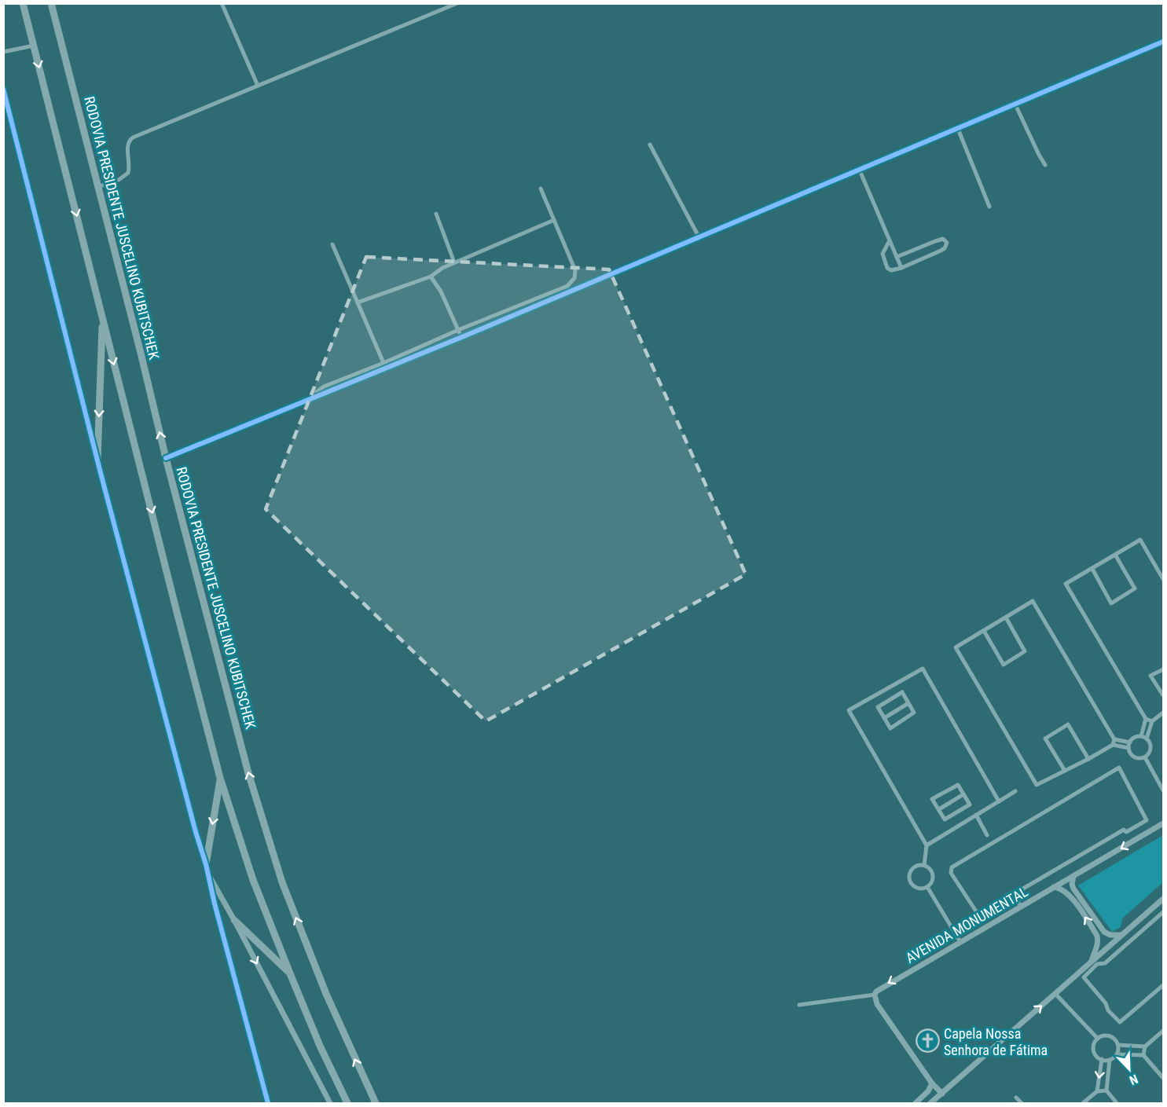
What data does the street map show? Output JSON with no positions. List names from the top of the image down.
{
  "streets": {
    "highway": ["RODOVIA PRESIDENTE JUSCELINO KUBITSCHEK"],
    "street": ["AVENIDA MONUMENTAL"]
  },
  "one_way": ["AVENIDA MONUMENTAL"],
  "places": {
    "church": ["Capela Nossa Senhora de Fátima"]
  },
  "north": "bottom right"
}
